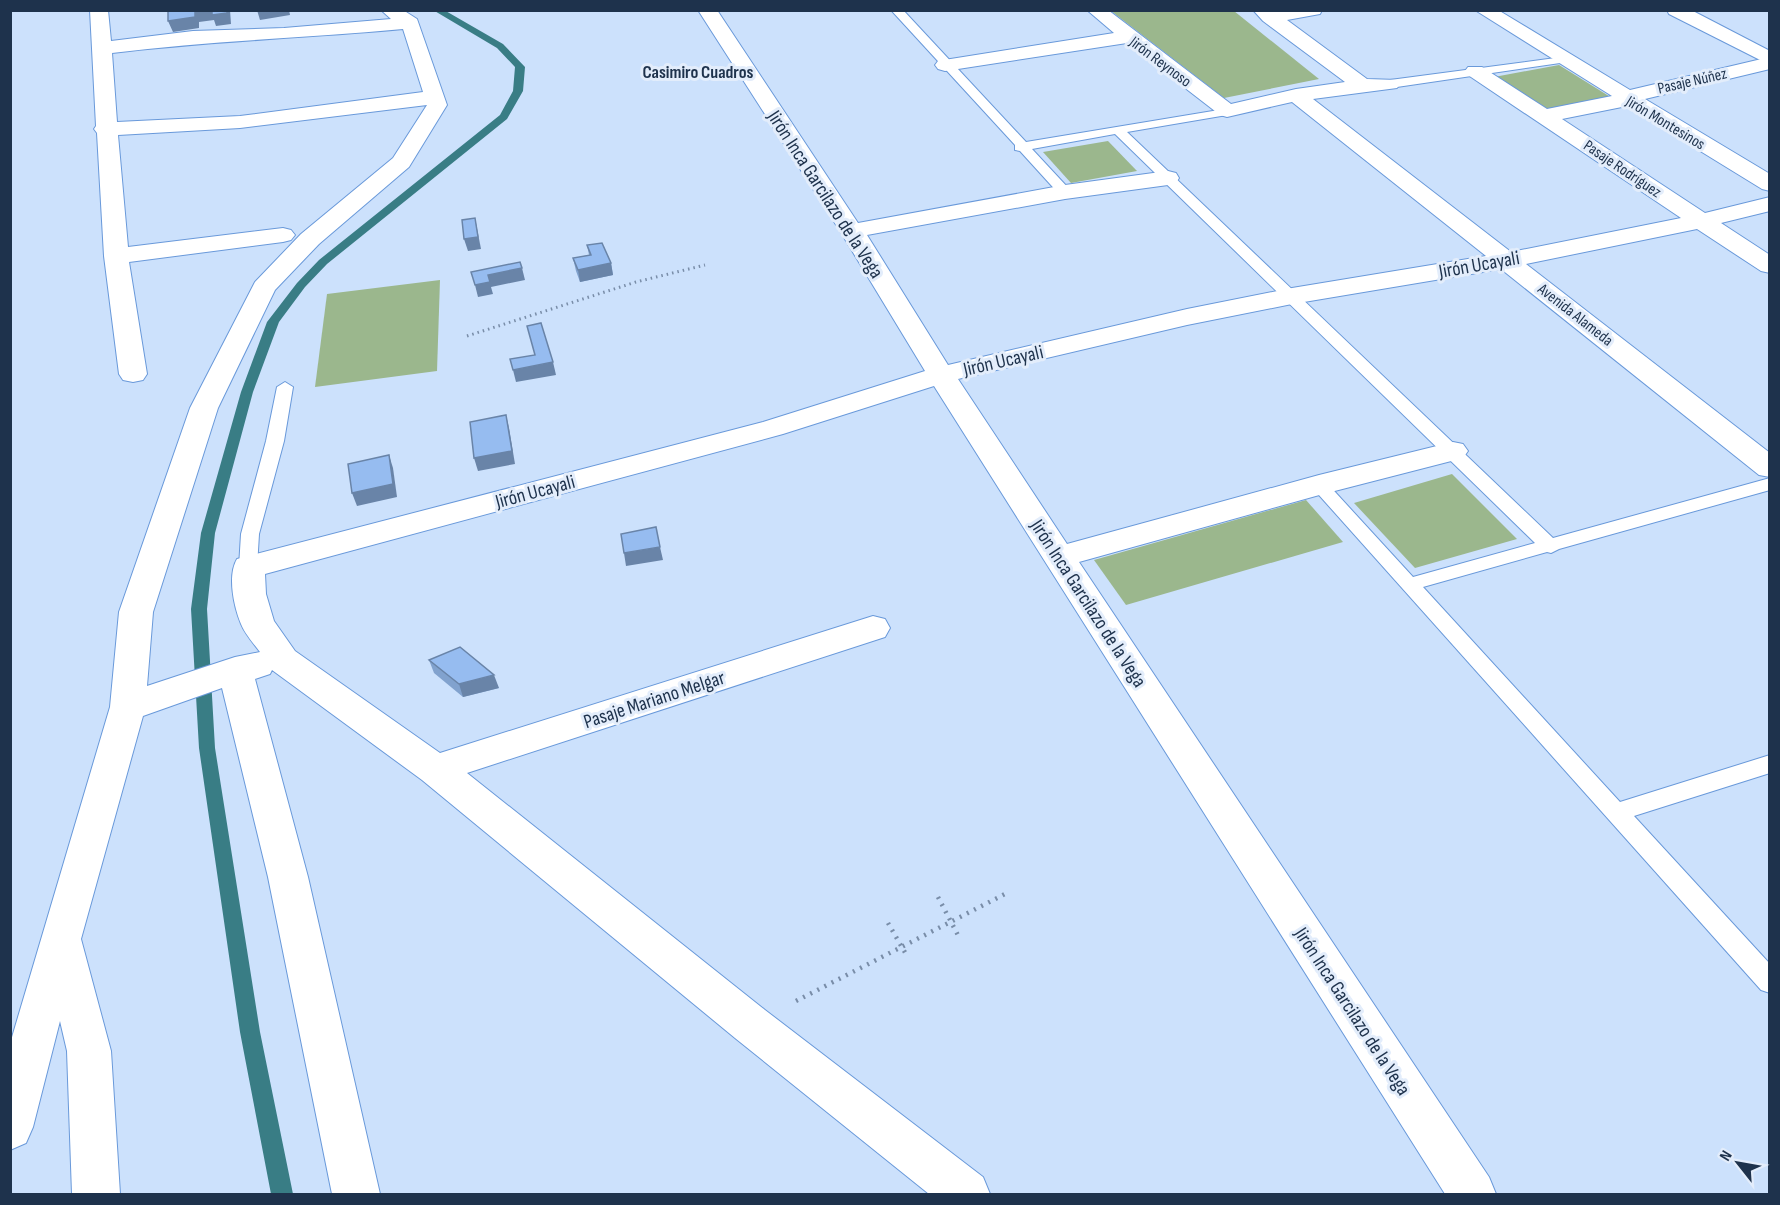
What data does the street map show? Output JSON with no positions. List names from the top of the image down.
{
  "streets": {
    "street": [
      "Jirón Reynoso",
      "Pasaje Núñez",
      "Jirón Montesinos",
      "Pasaje Rodríguez",
      "Jirón Inca Garcilazo de la Vega",
      "Jirón Ucayali",
      "Avenida Alameda",
      "Pasaje Mariano Melgar"
    ]
  },
  "crossings": [
    ["Pasaje Núñez", "Jirón Montesinos"],
    ["Pasaje Núñez", "Pasaje Rodríguez"],
    ["Pasaje Rodríguez", "Jirón Ucayali"],
    ["Jirón Inca Garcilazo de la Vega", "Jirón Ucayali"],
    ["Jirón Ucayali", "Avenida Alameda"]
  ],
  "districts": ["Casimiro Cuadros"],
  "north": "top left"
}
